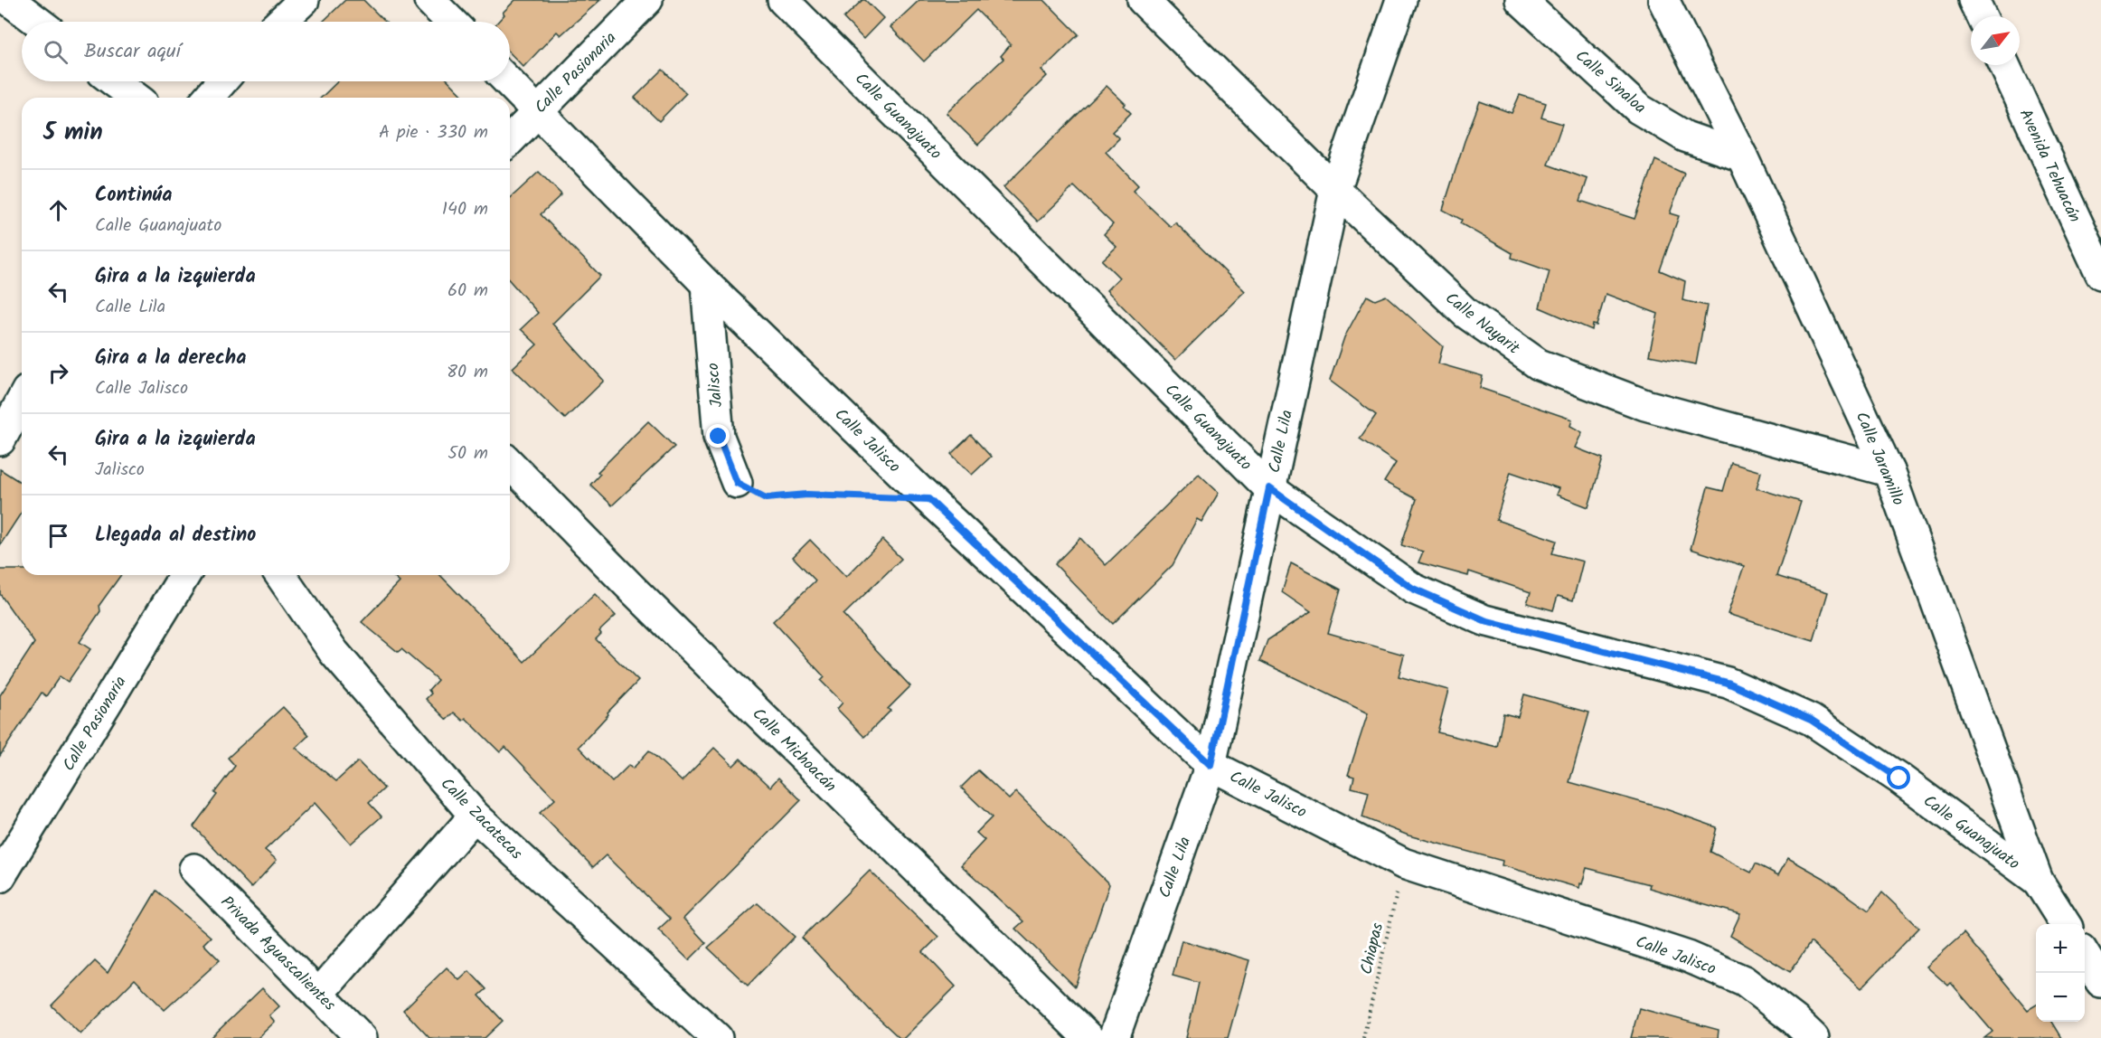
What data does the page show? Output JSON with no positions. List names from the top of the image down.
{
  "streets": {
    "street": [
      "Calle Pasionaria",
      "Calle Sinaloa",
      "Calle Guanajuato",
      "Avenida Tehuacán",
      "Calle Nayarit",
      "Jalisco",
      "Calle Jalisco",
      "Calle Lila",
      "Calle Jaramillo",
      "Calle Michoacán",
      "Calle Zacatecas",
      "Privada Aguascalientes"
    ],
    "path": ["Chiapas"]
  },
  "crossings": [
    ["Calle Pasionaria", "Calle Jalisco"],
    ["Calle Sinaloa", "Calle Jaramillo"],
    ["Calle Guanajuato", "Calle Lila"],
    ["Calle Guanajuato", "Calle Jaramillo"],
    ["Calle Nayarit", "Calle Lila"],
    ["Calle Nayarit", "Calle Jaramillo"],
    ["Jalisco", "Calle Jalisco"],
    ["Calle Jalisco", "Calle Lila"],
    ["Calle Jalisco", "Chiapas"]
  ],
  "north": "top right",
  "page": {
    "search": "Buscar aquí",
    "heading": ["5 min", "A pie · 330 m"],
    "list": [
      ["Continúa", "Calle Guanajuato", "140 m"],
      ["Gira a la izquierda", "Calle Lila", "60 m"],
      ["Gira a la derecha", "Calle Jalisco", "80 m"],
      ["Gira a la izquierda", "Jalisco", "50 m"],
      "Llegada al destino"
    ],
    "map_buttons": ["+", "−"]
  }
}
